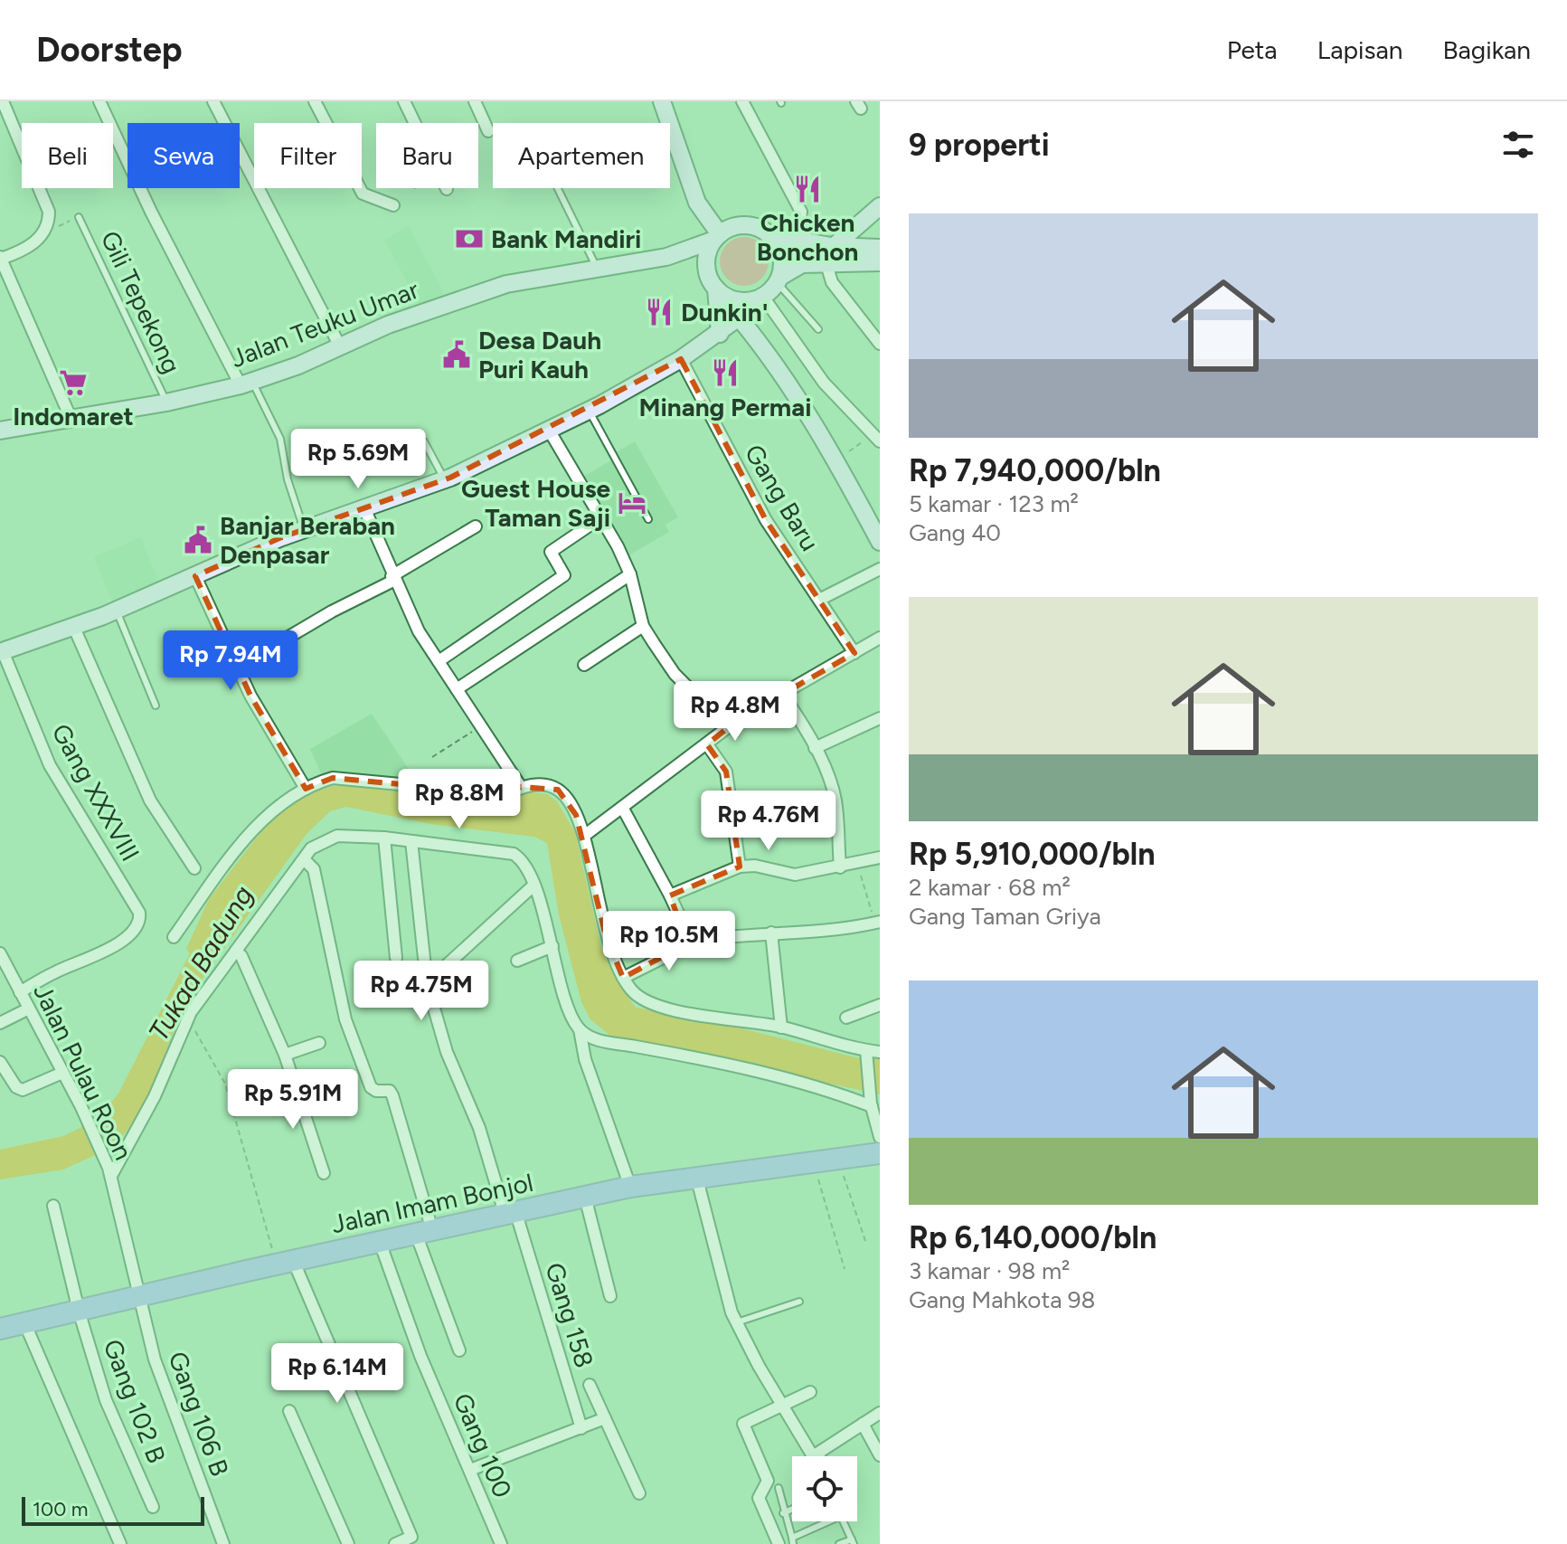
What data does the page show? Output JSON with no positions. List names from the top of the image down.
{
  "streets": {
    "highway": ["Jalan Imam Bonjol"],
    "street": [
      "Jalan Teuku Umar",
      "Gang Baru",
      "Gang XXXVIII",
      "Jalan Pulau Roon",
      "Gang 158",
      "Gang 102 B",
      "Gang 106 B",
      "Gang 100"
    ],
    "lane": ["Gili Tepekong"]
  },
  "crossings": [
    ["Gili Tepekong", "Jalan Teuku Umar"],
    ["Gang XXXVIII", "Jalan Pulau Roon"],
    ["Jalan Pulau Roon", "Jalan Imam Bonjol"],
    ["Jalan Pulau Roon", "Gang 106 B"],
    ["Jalan Imam Bonjol", "Gang 158"],
    ["Jalan Imam Bonjol", "Gang 102 B"],
    ["Jalan Imam Bonjol", "Gang 106 B"],
    ["Jalan Imam Bonjol", "Gang 100"]
  ],
  "water": ["Tukad Badung"],
  "places": {
    "restaurant": ["Chicken Bonchon", "Dunkin'", "Minang Permai"],
    "bank": ["Bank Mandiri"],
    "public building": ["Desa Dauh Puri Kauh", "Banjar Beraban Denpasar"],
    "supermarket": ["Indomaret"],
    "hotel": ["Guest House Taman Saji"]
  },
  "scale_bar": "100 m",
  "page": {
    "header": "Doorstep",
    "nav": ["Peta", "Lapisan", "Bagikan"],
    "heading": "9 properti",
    "chip": [
      "Beli",
      "Sewa",
      "Filter",
      "Baru",
      "Apartemen"
    ],
    "list": [
      {
        "name": "Rp 7,940,000/bln",
        "note": "5 kamar · 123 m² · Gang 40"
      },
      {
        "name": "Rp 5,910,000/bln",
        "note": "2 kamar · 68 m² · Gang Taman Griya"
      },
      {
        "name": "Rp 6,140,000/bln",
        "note": "3 kamar · 98 m² · Gang Mahkota 98"
      }
    ],
    "price": [
      "Rp 5.69M",
      "Rp 7.94M",
      "Rp 4.8M",
      "Rp 8.8M",
      "Rp 4.76M",
      "Rp 10.5M",
      "Rp 4.75M",
      "Rp 5.91M",
      "Rp 6.14M"
    ],
    "scale": "100 m"
  }
}
